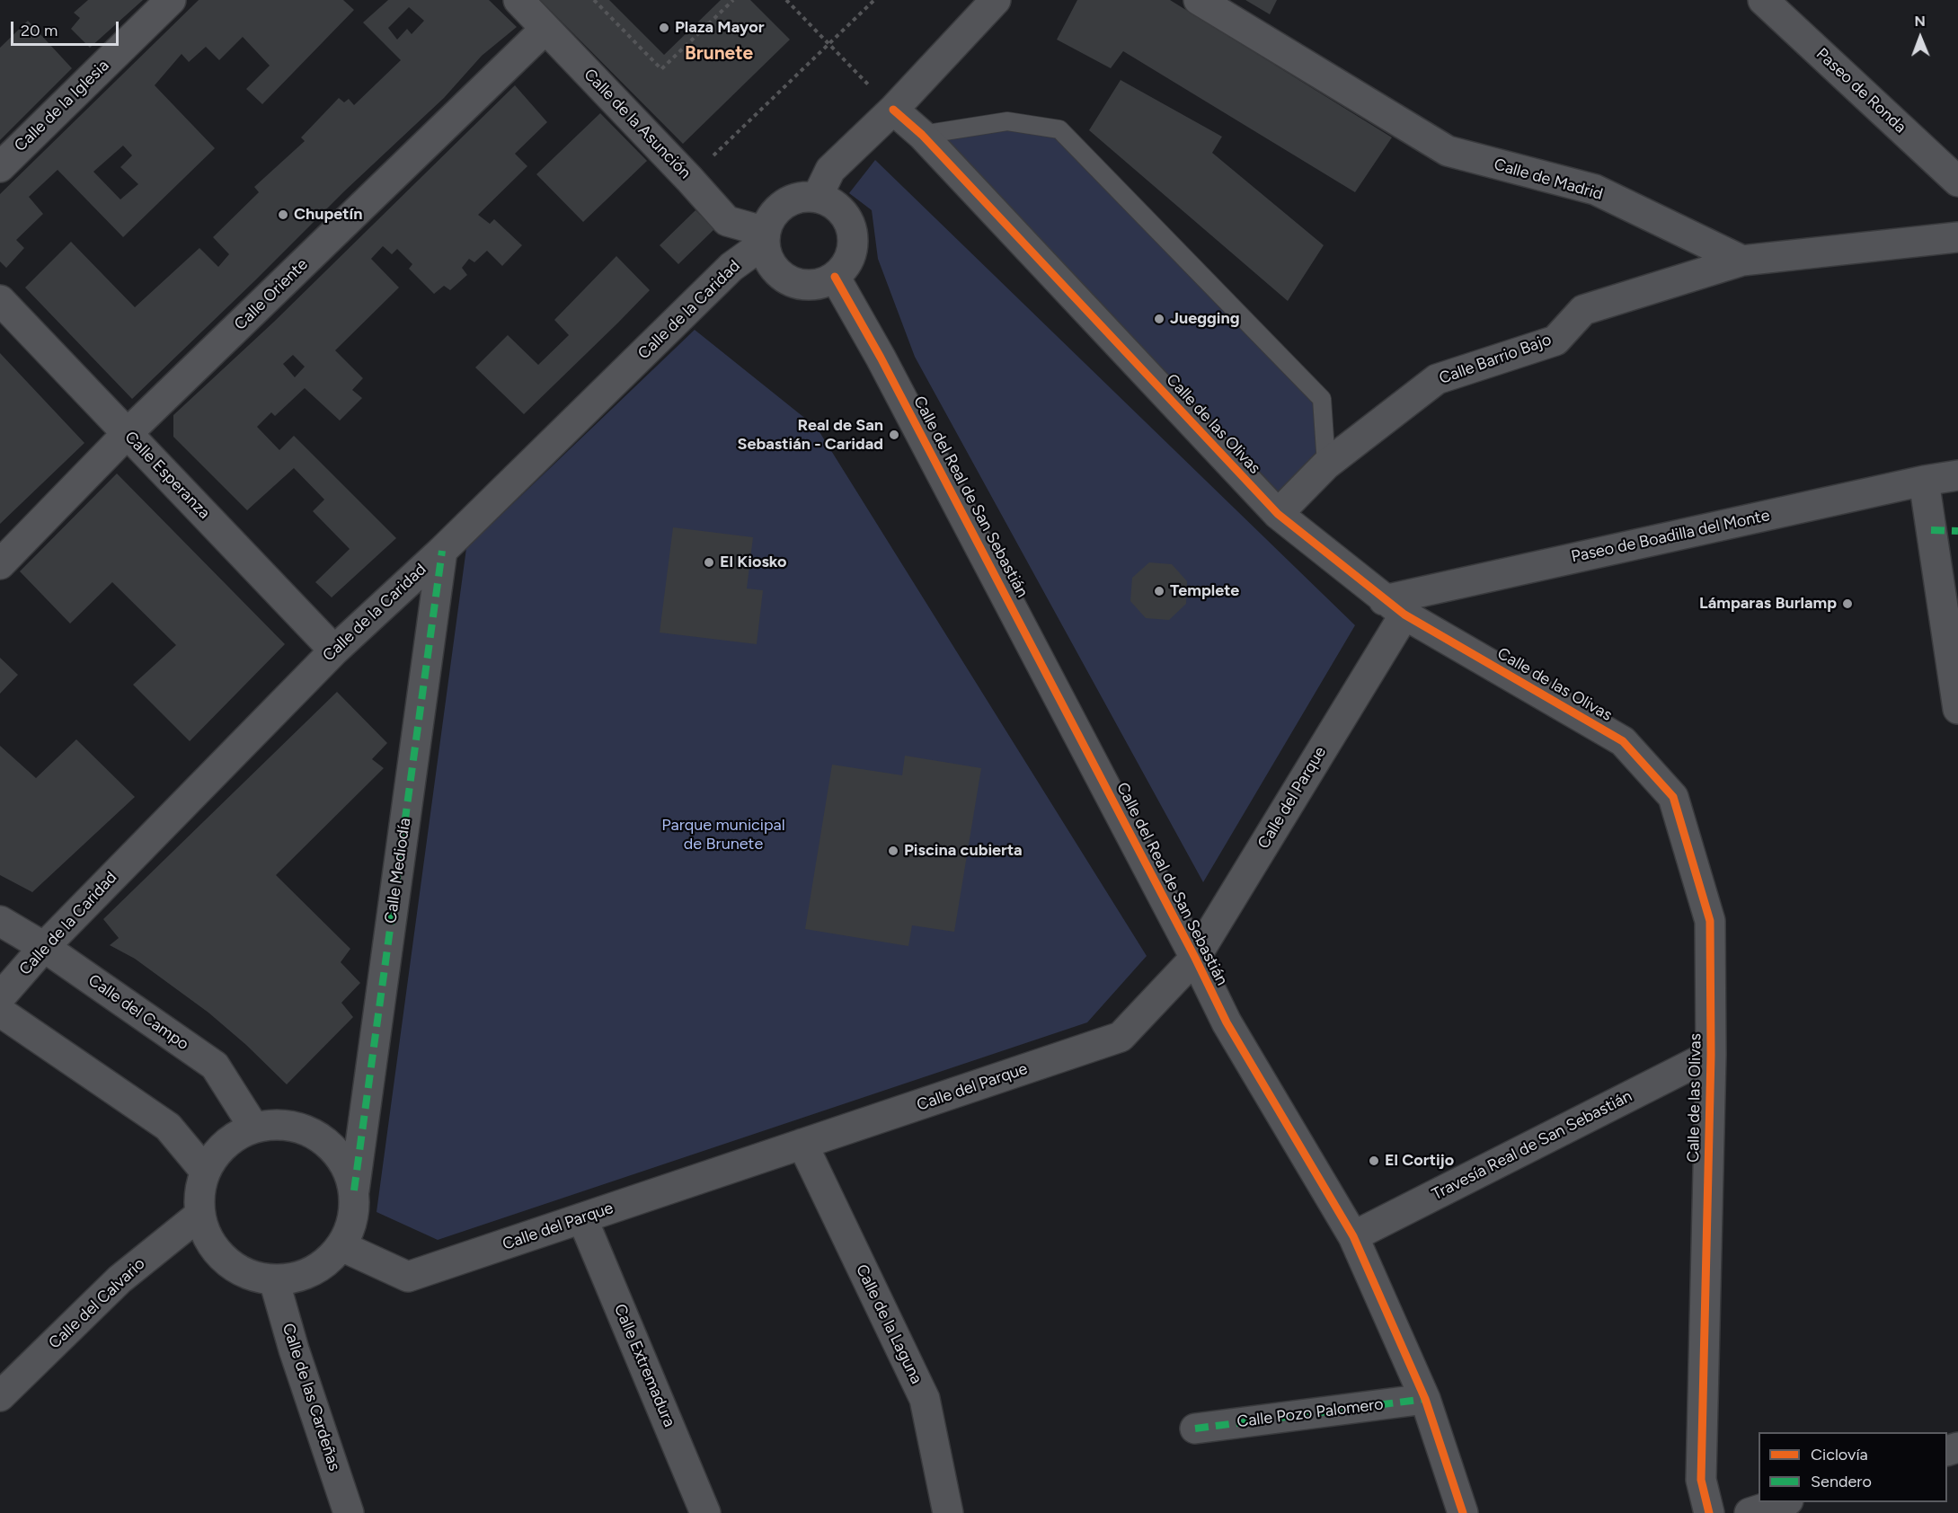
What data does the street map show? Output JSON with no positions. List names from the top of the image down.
{
  "streets": {
    "street": [
      "Paseo de Ronda",
      "Calle de la Iglesia",
      "Calle de la Asunción",
      "Calle de Madrid",
      "Calle Oriente",
      "Calle de la Caridad",
      "Calle Barrio Bajo",
      "Calle de las Olivas",
      "Calle Esperanza",
      "Calle del Real de San Sebastián",
      "Paseo de Boadilla del Monte",
      "Calle del Parque",
      "Calle Mediodía",
      "Calle del Campo",
      "Travesía Real de San Sebastián",
      "Calle del Calvario",
      "Calle de la Laguna",
      "Calle Extremadura",
      "Calle de las Cardeñas",
      "Calle Pozo Palomero"
    ]
  },
  "crossings": [
    ["Calle de la Asunción", "Calle Oriente"],
    ["Calle de la Asunción", "Calle de la Caridad"],
    ["Calle de la Asunción", "Calle del Real de San Sebastián"],
    ["Calle de Madrid", "Calle Barrio Bajo"],
    ["Calle Oriente", "Calle Esperanza"],
    ["Calle de la Caridad", "Calle Esperanza"],
    ["Calle de la Caridad", "Calle del Real de San Sebastián"],
    ["Calle de la Caridad", "Calle Mediodía"],
    ["Calle de la Caridad", "Calle del Campo"],
    ["Calle Barrio Bajo", "Calle de las Olivas"],
    ["Calle de las Olivas", "Paseo de Boadilla del Monte"],
    ["Calle de las Olivas", "Calle del Parque"],
    ["Calle de las Olivas", "Travesía Real de San Sebastián"],
    ["Calle del Real de San Sebastián", "Calle del Parque"],
    ["Calle del Real de San Sebastián", "Travesía Real de San Sebastián"],
    ["Calle del Real de San Sebastián", "Calle Pozo Palomero"],
    ["Paseo de Boadilla del Monte", "Calle del Parque"],
    ["Calle del Parque", "Calle Mediodía"],
    ["Calle del Parque", "Calle del Campo"],
    ["Calle del Parque", "Calle del Calvario"],
    ["Calle del Parque", "Calle de la Laguna"],
    ["Calle del Parque", "Calle Extremadura"],
    ["Calle del Parque", "Calle de las Cardeñas"],
    ["Calle Mediodía", "Calle del Campo"],
    ["Calle Mediodía", "Calle del Calvario"],
    ["Calle Mediodía", "Calle de las Cardeñas"],
    ["Calle del Campo", "Calle del Calvario"],
    ["Calle del Campo", "Calle de las Cardeñas"],
    ["Calle del Calvario", "Calle de las Cardeñas"]
  ],
  "districts": ["Brunete"],
  "parks": ["Parque municipal de Brunete"],
  "places": [
    "Plaza Mayor",
    "Chupetín",
    "Juegging",
    "Real de San Sebastián - Caridad",
    "El Kiosko",
    "Templete",
    "Lámparas Burlamp",
    "Piscina cubierta",
    "El Cortijo"
  ],
  "legend": ["Ciclovía", "Sendero"],
  "scale_bar": "20 m",
  "north": "top"
}
